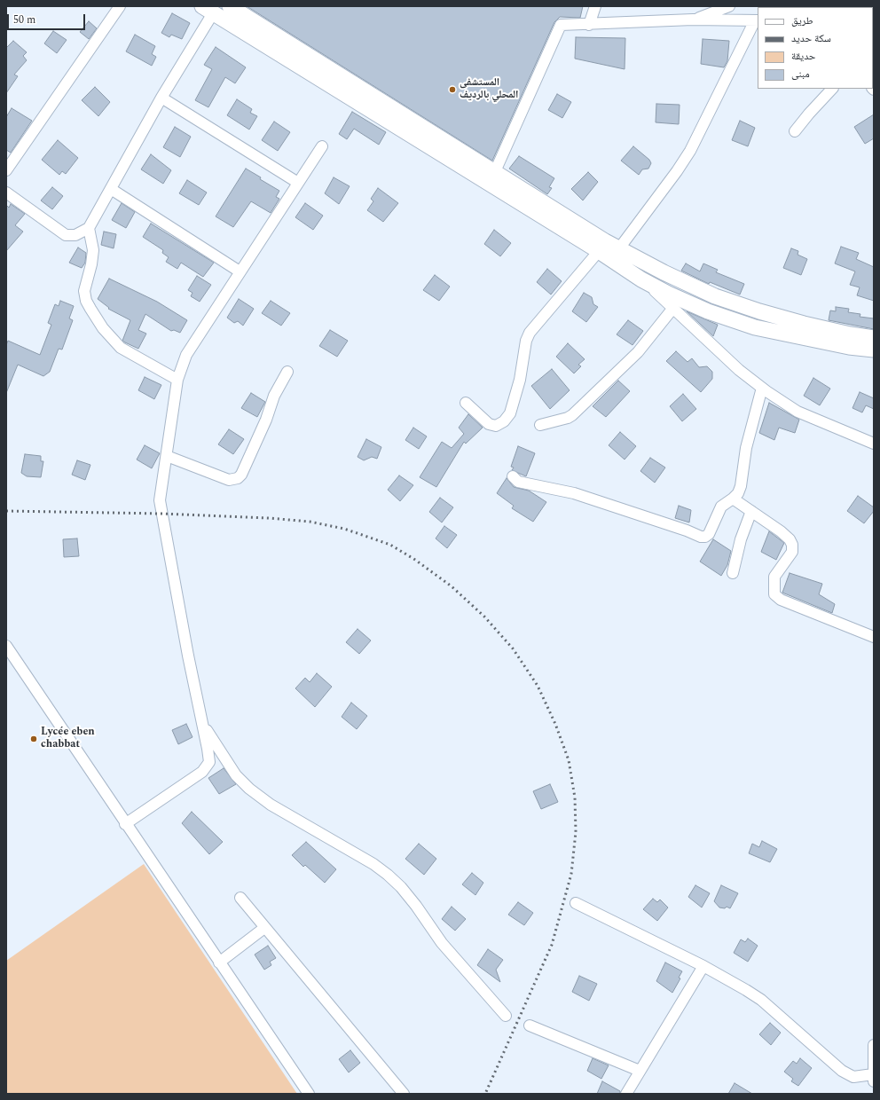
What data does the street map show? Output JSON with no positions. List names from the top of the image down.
{
  "places": ["المستشفى المحلي بالرديف", "Lycée eben chabbat"],
  "legend": [
    "طريق",
    "سكة حديد",
    "حديقة",
    "مبنى"
  ],
  "scale_bar": "50 m"
}
